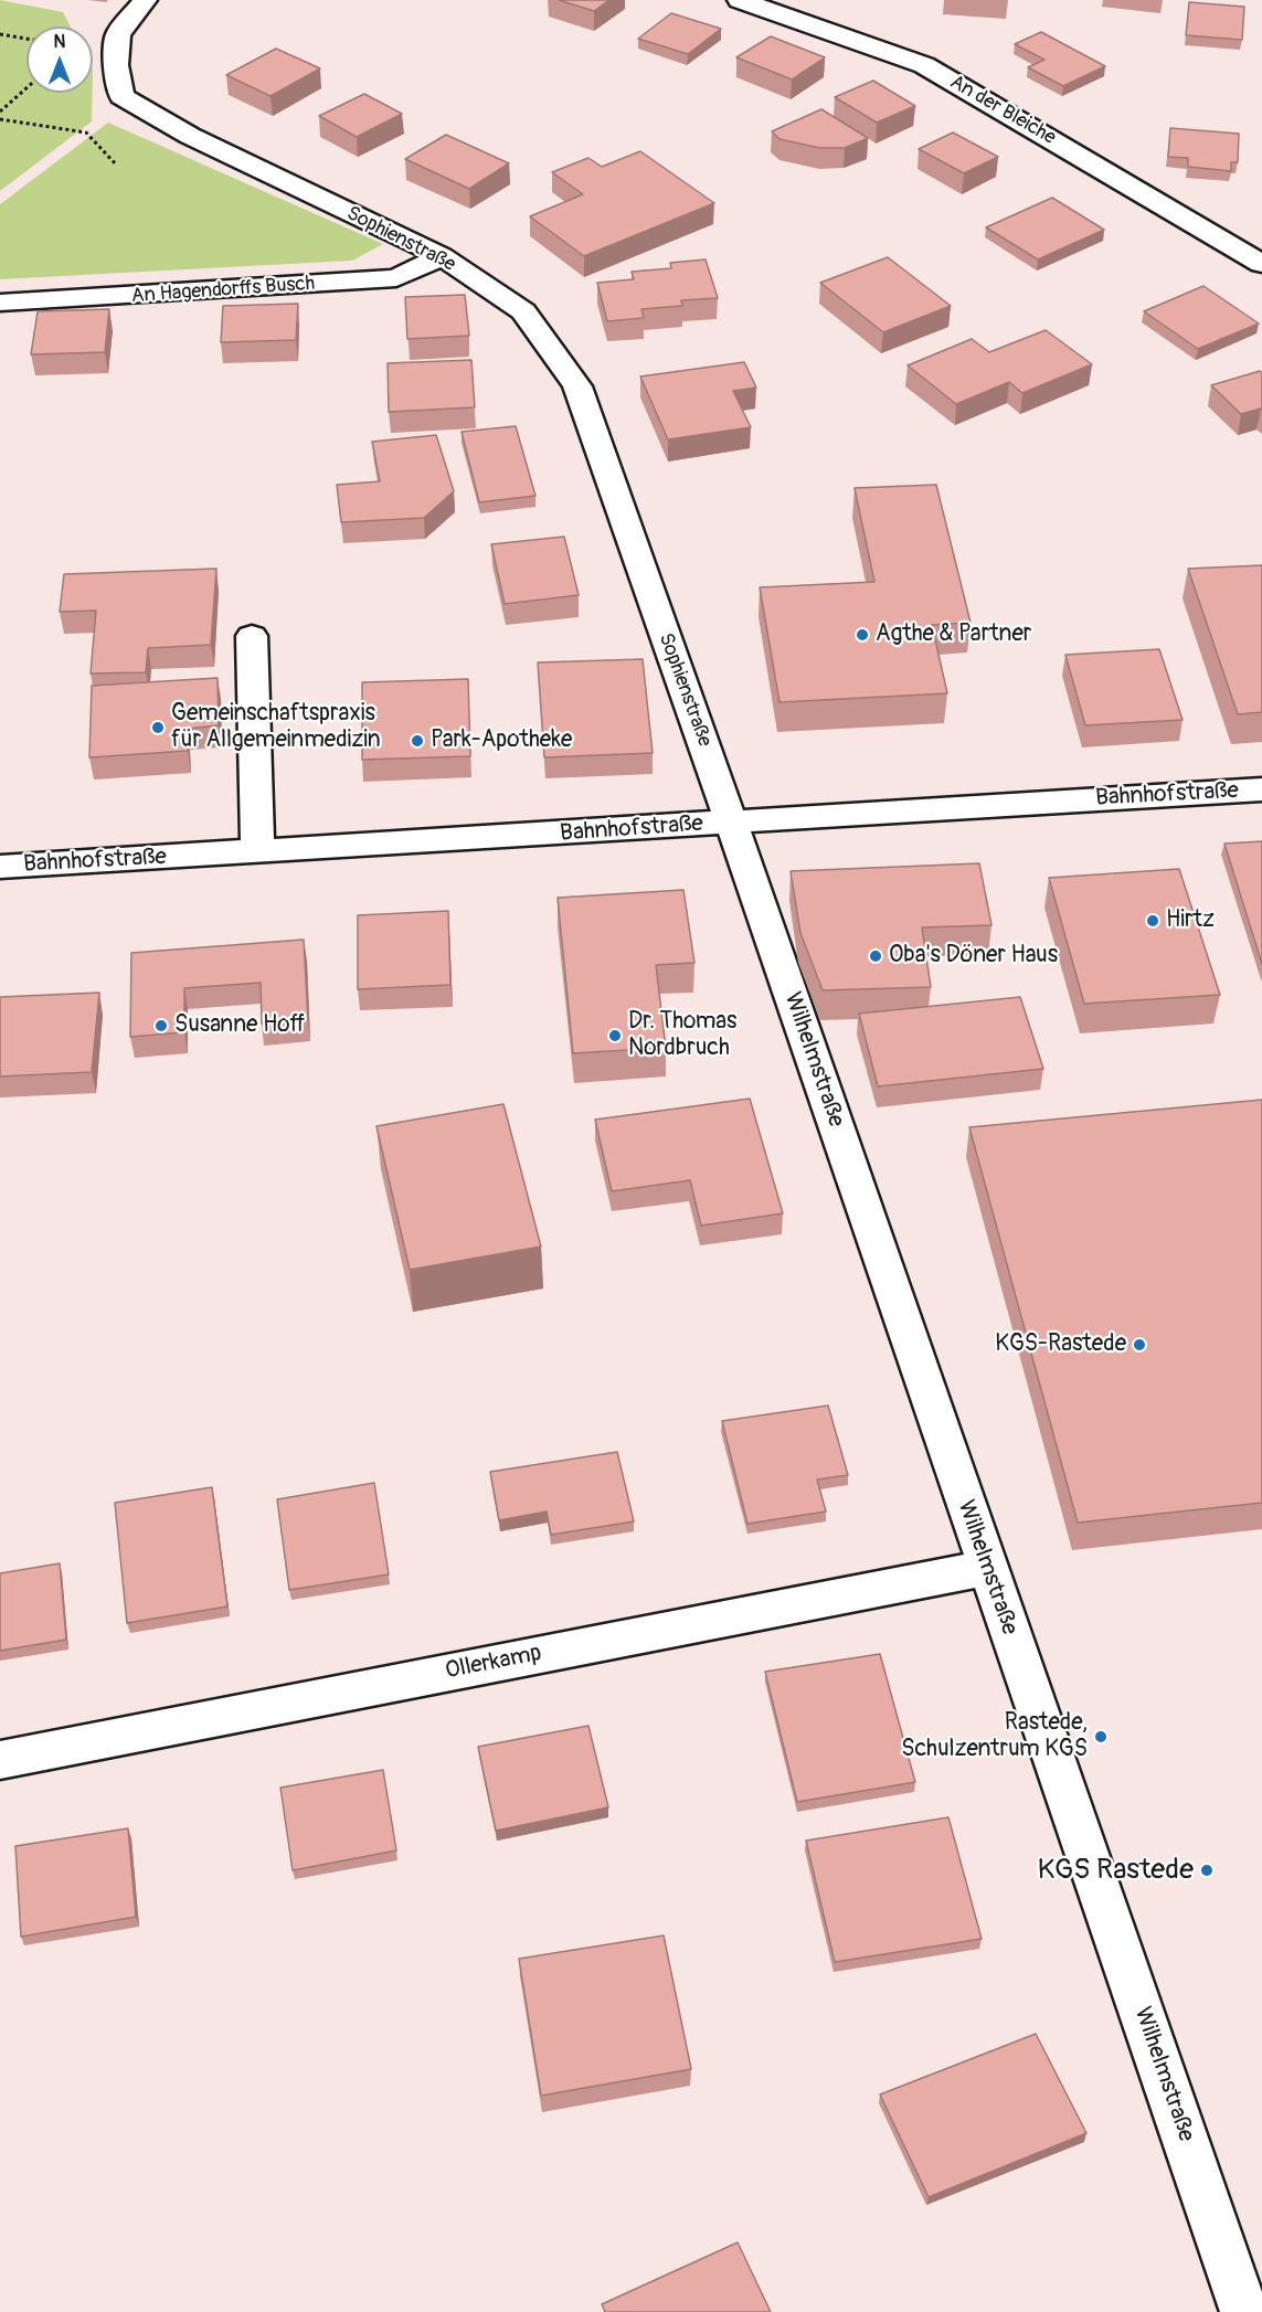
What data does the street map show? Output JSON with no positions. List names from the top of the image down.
{
  "streets": {
    "street": [
      "An der Bleiche",
      "Sophienstraße",
      "An Hagendorffs Busch",
      "Bahnhofstraße",
      "Wilhelmstraße",
      "Ollerkamp"
    ]
  },
  "crossings": [
    ["Sophienstraße", "An Hagendorffs Busch"],
    ["Sophienstraße", "Bahnhofstraße"],
    ["Sophienstraße", "Wilhelmstraße"],
    ["Bahnhofstraße", "Wilhelmstraße"],
    ["Wilhelmstraße", "Ollerkamp"]
  ],
  "places": [
    "Agthe & Partner",
    "Gemeinschaftspraxis für Allgemeinmedizin",
    "Park-Apotheke",
    "Hirtz",
    "Oba's Döner Haus",
    "Susanne Hoff",
    "Dr. Thomas Nordbruch",
    "KGS-Rastede",
    "Rastede, Schulzentrum KGS",
    "KGS Rastede"
  ],
  "north": "top"
}
